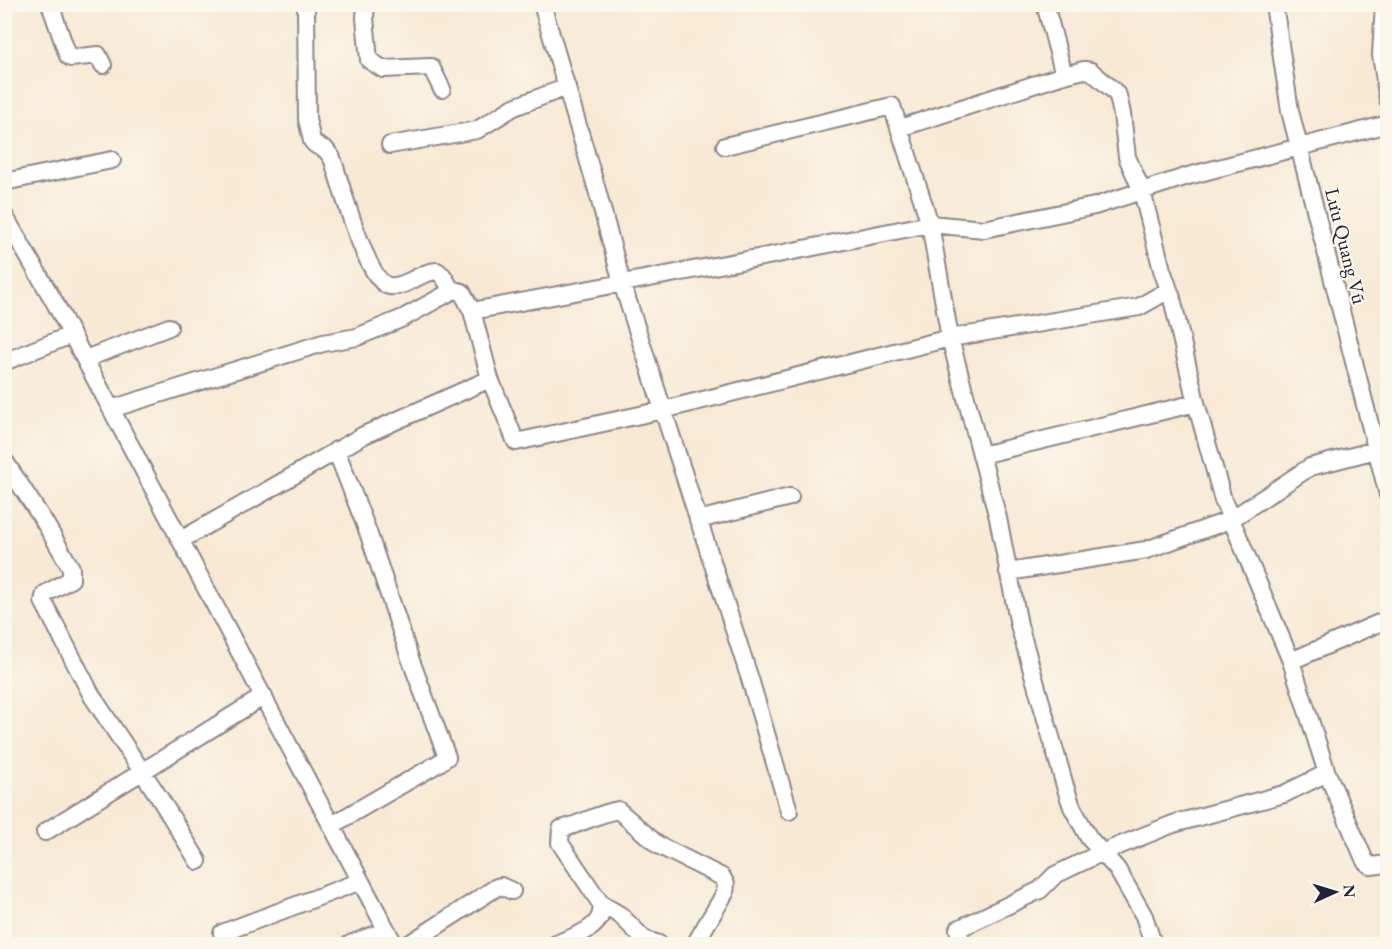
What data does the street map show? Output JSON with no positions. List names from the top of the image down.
{
  "streets": {
    "street": ["Lưu Quang Vũ"]
  },
  "north": "right"
}
